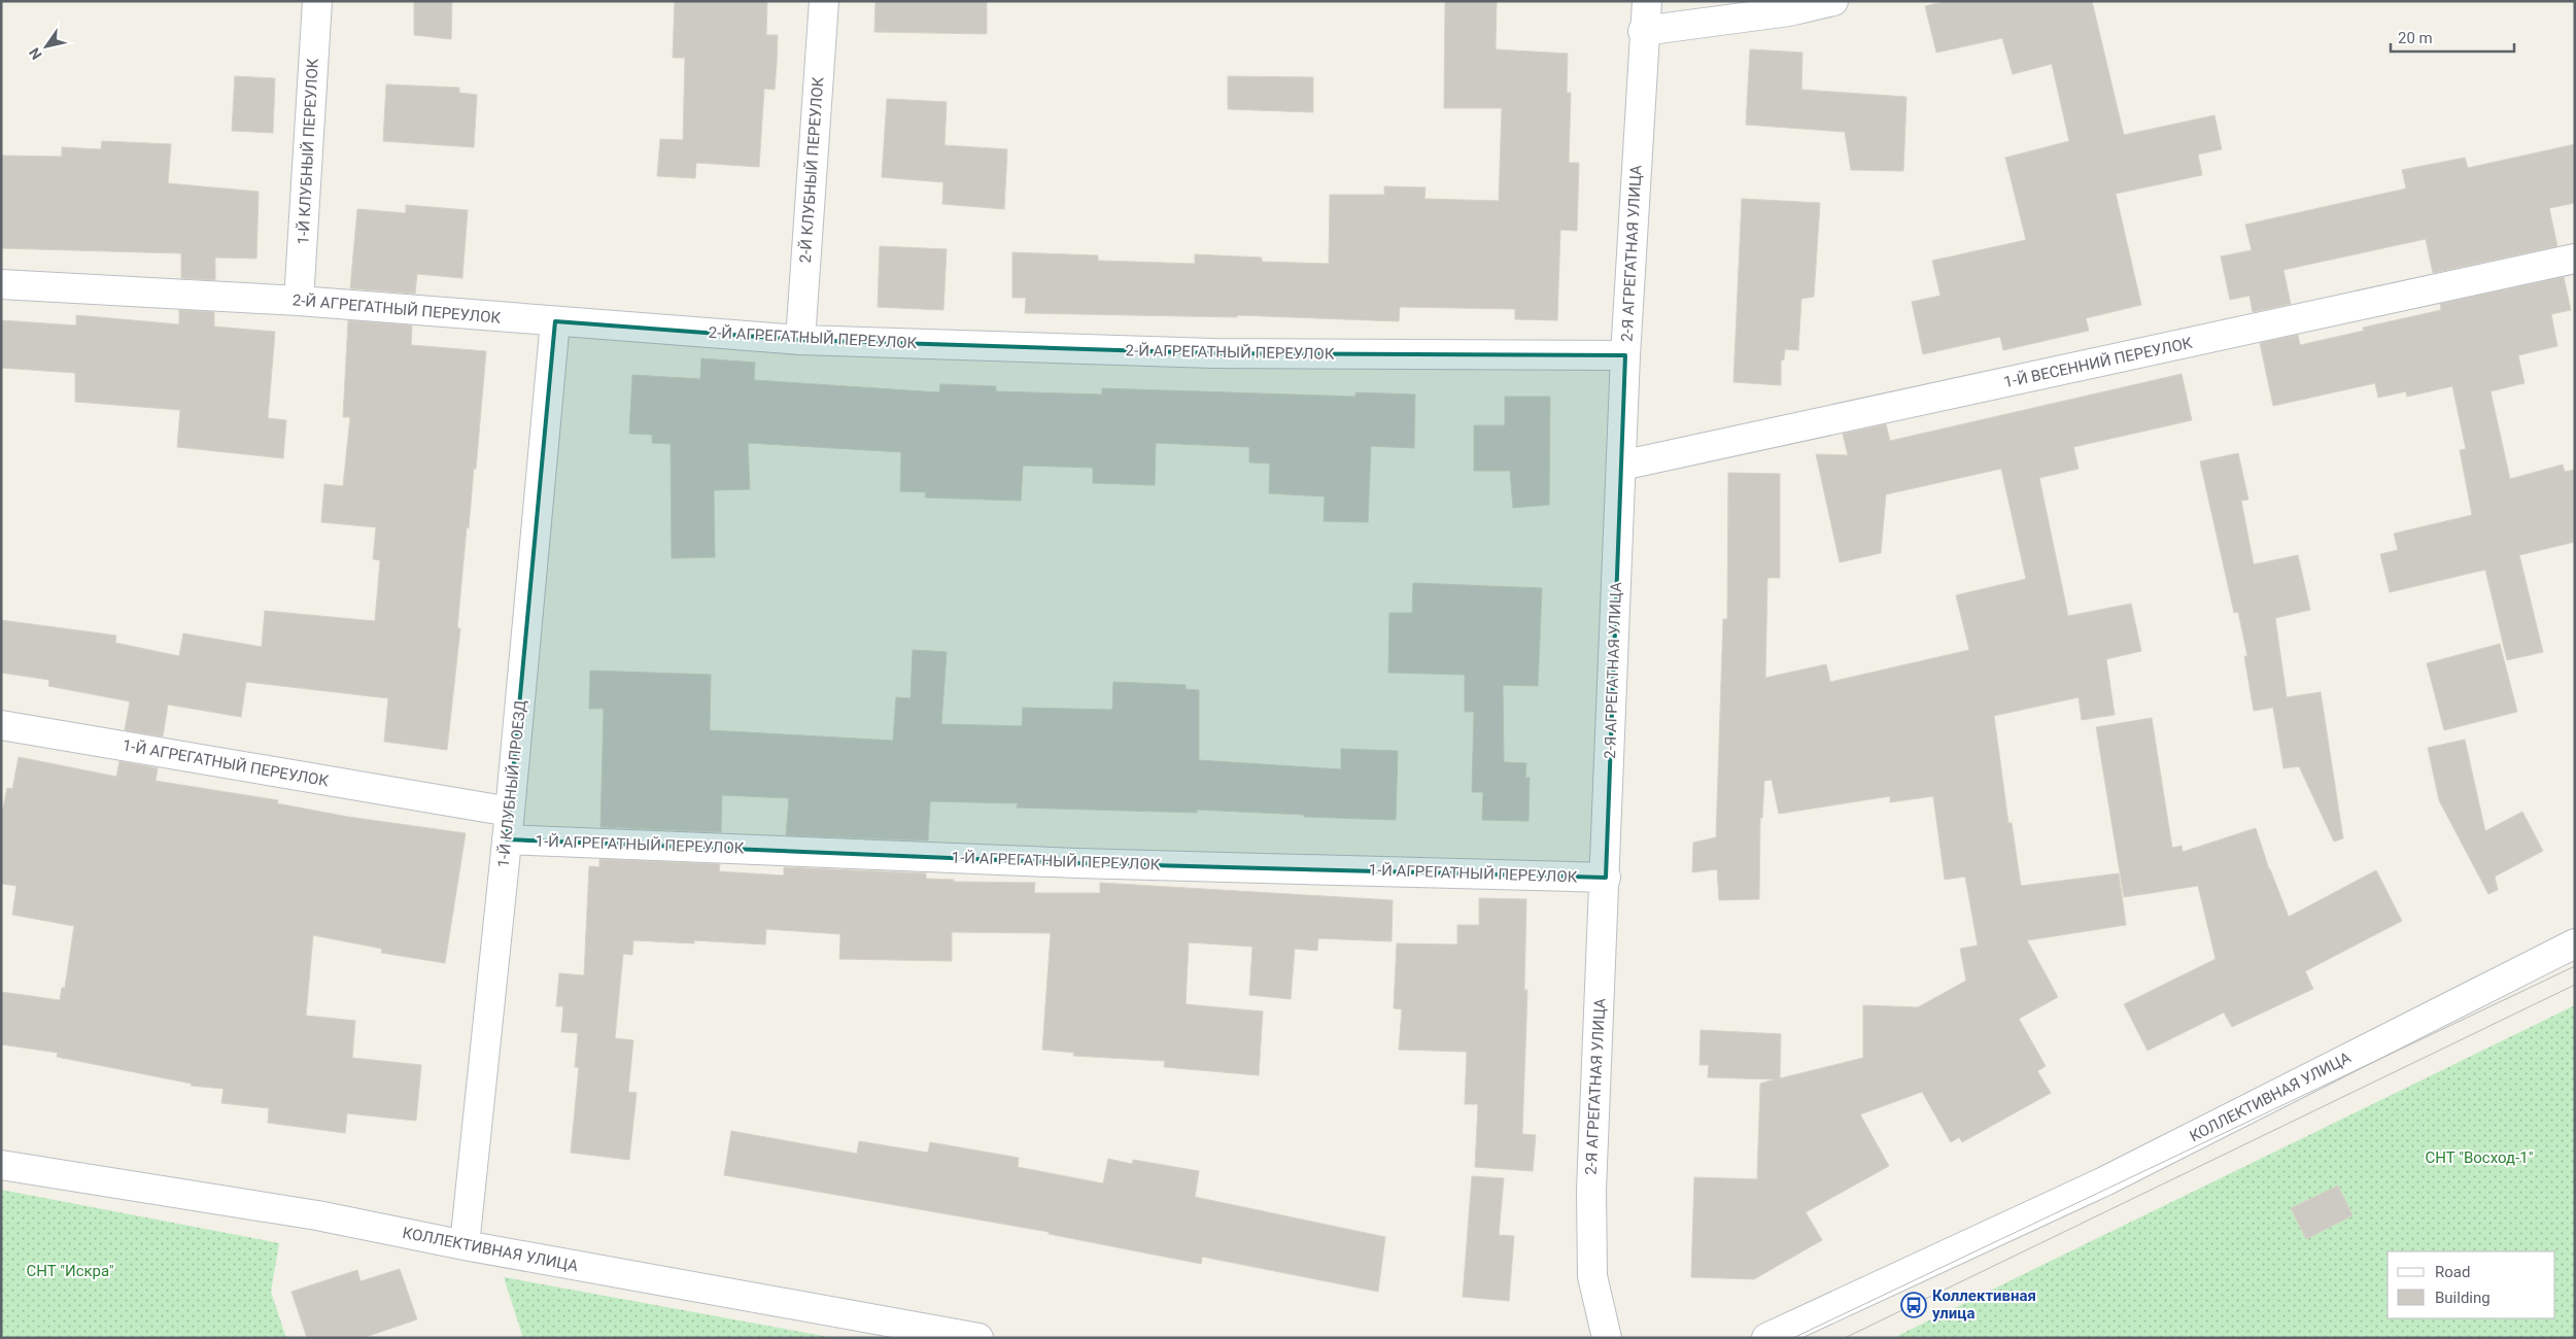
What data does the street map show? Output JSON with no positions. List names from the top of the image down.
{
  "streets": {
    "street": [
      "1-Й КЛУБНЫЙ ПЕРЕУЛОК",
      "2-Й КЛУБНЫЙ ПЕРЕУЛОК",
      "2-Я АГРЕГАТНАЯ УЛИЦА",
      "2-Й АГРЕГАТНЫЙ ПЕРЕУЛОК",
      "1-Й ВЕСЕННИЙ ПЕРЕУЛОК",
      "1-Й АГРЕГАТНЫЙ ПЕРЕУЛОК",
      "1-Й КЛУБНЫЙ ПРОЕЗД",
      "КОЛЛЕКТИВНАЯ УЛИЦА"
    ]
  },
  "crossings": [
    ["1-Й КЛУБНЫЙ ПЕРЕУЛОК", "2-Й АГРЕГАТНЫЙ ПЕРЕУЛОК"],
    ["2-Й КЛУБНЫЙ ПЕРЕУЛОК", "2-Й АГРЕГАТНЫЙ ПЕРЕУЛОК"],
    ["2-Я АГРЕГАТНАЯ УЛИЦА", "2-Й АГРЕГАТНЫЙ ПЕРЕУЛОК"],
    ["2-Я АГРЕГАТНАЯ УЛИЦА", "1-Й ВЕСЕННИЙ ПЕРЕУЛОК"],
    ["2-Я АГРЕГАТНАЯ УЛИЦА", "1-Й АГРЕГАТНЫЙ ПЕРЕУЛОК"],
    ["2-Й АГРЕГАТНЫЙ ПЕРЕУЛОК", "1-Й КЛУБНЫЙ ПРОЕЗД"],
    ["1-Й АГРЕГАТНЫЙ ПЕРЕУЛОК", "1-Й КЛУБНЫЙ ПРОЕЗД"],
    ["1-Й КЛУБНЫЙ ПРОЕЗД", "КОЛЛЕКТИВНАЯ УЛИЦА"]
  ],
  "parks": ["СНТ \"Восход-1\"", "СНТ \"Искра\""],
  "places": {
    "bus stop": ["Коллективная улица"]
  },
  "legend": ["Road", "Building"],
  "scale_bar": "20 m",
  "north": "bottom left"
}
